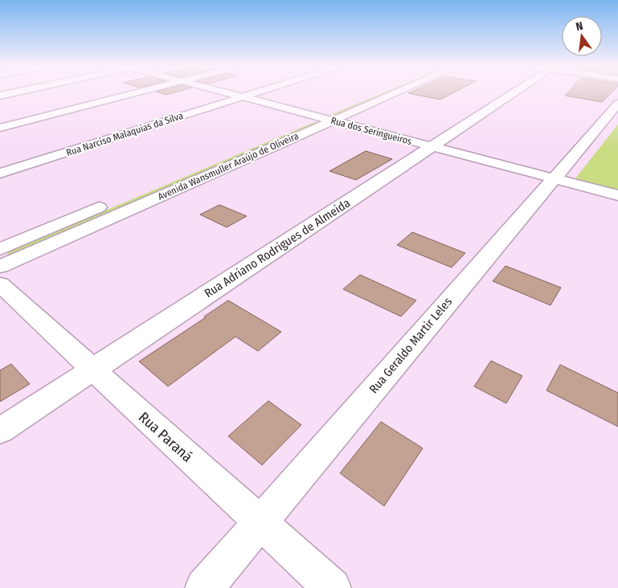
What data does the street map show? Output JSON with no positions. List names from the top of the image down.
{
  "streets": {
    "street": [
      "Rua dos Seringueiros",
      "Rua Narciso Malaquias da Silva",
      "Avenida Wansmuller Araújo de Oliveira",
      "Rua Adriano Rodrigues de Almeida",
      "Rua Geraldo Martir Leles",
      "Rua Paraná"
    ]
  },
  "crossings": [
    ["Rua dos Seringueiros", "Rua Narciso Malaquias da Silva"],
    ["Rua dos Seringueiros", "Avenida Wansmuller Araújo de Oliveira"],
    ["Rua dos Seringueiros", "Rua Adriano Rodrigues de Almeida"],
    ["Rua dos Seringueiros", "Rua Geraldo Martir Leles"],
    ["Rua Adriano Rodrigues de Almeida", "Rua Paraná"],
    ["Rua Geraldo Martir Leles", "Rua Paraná"]
  ],
  "north": "top"
}
